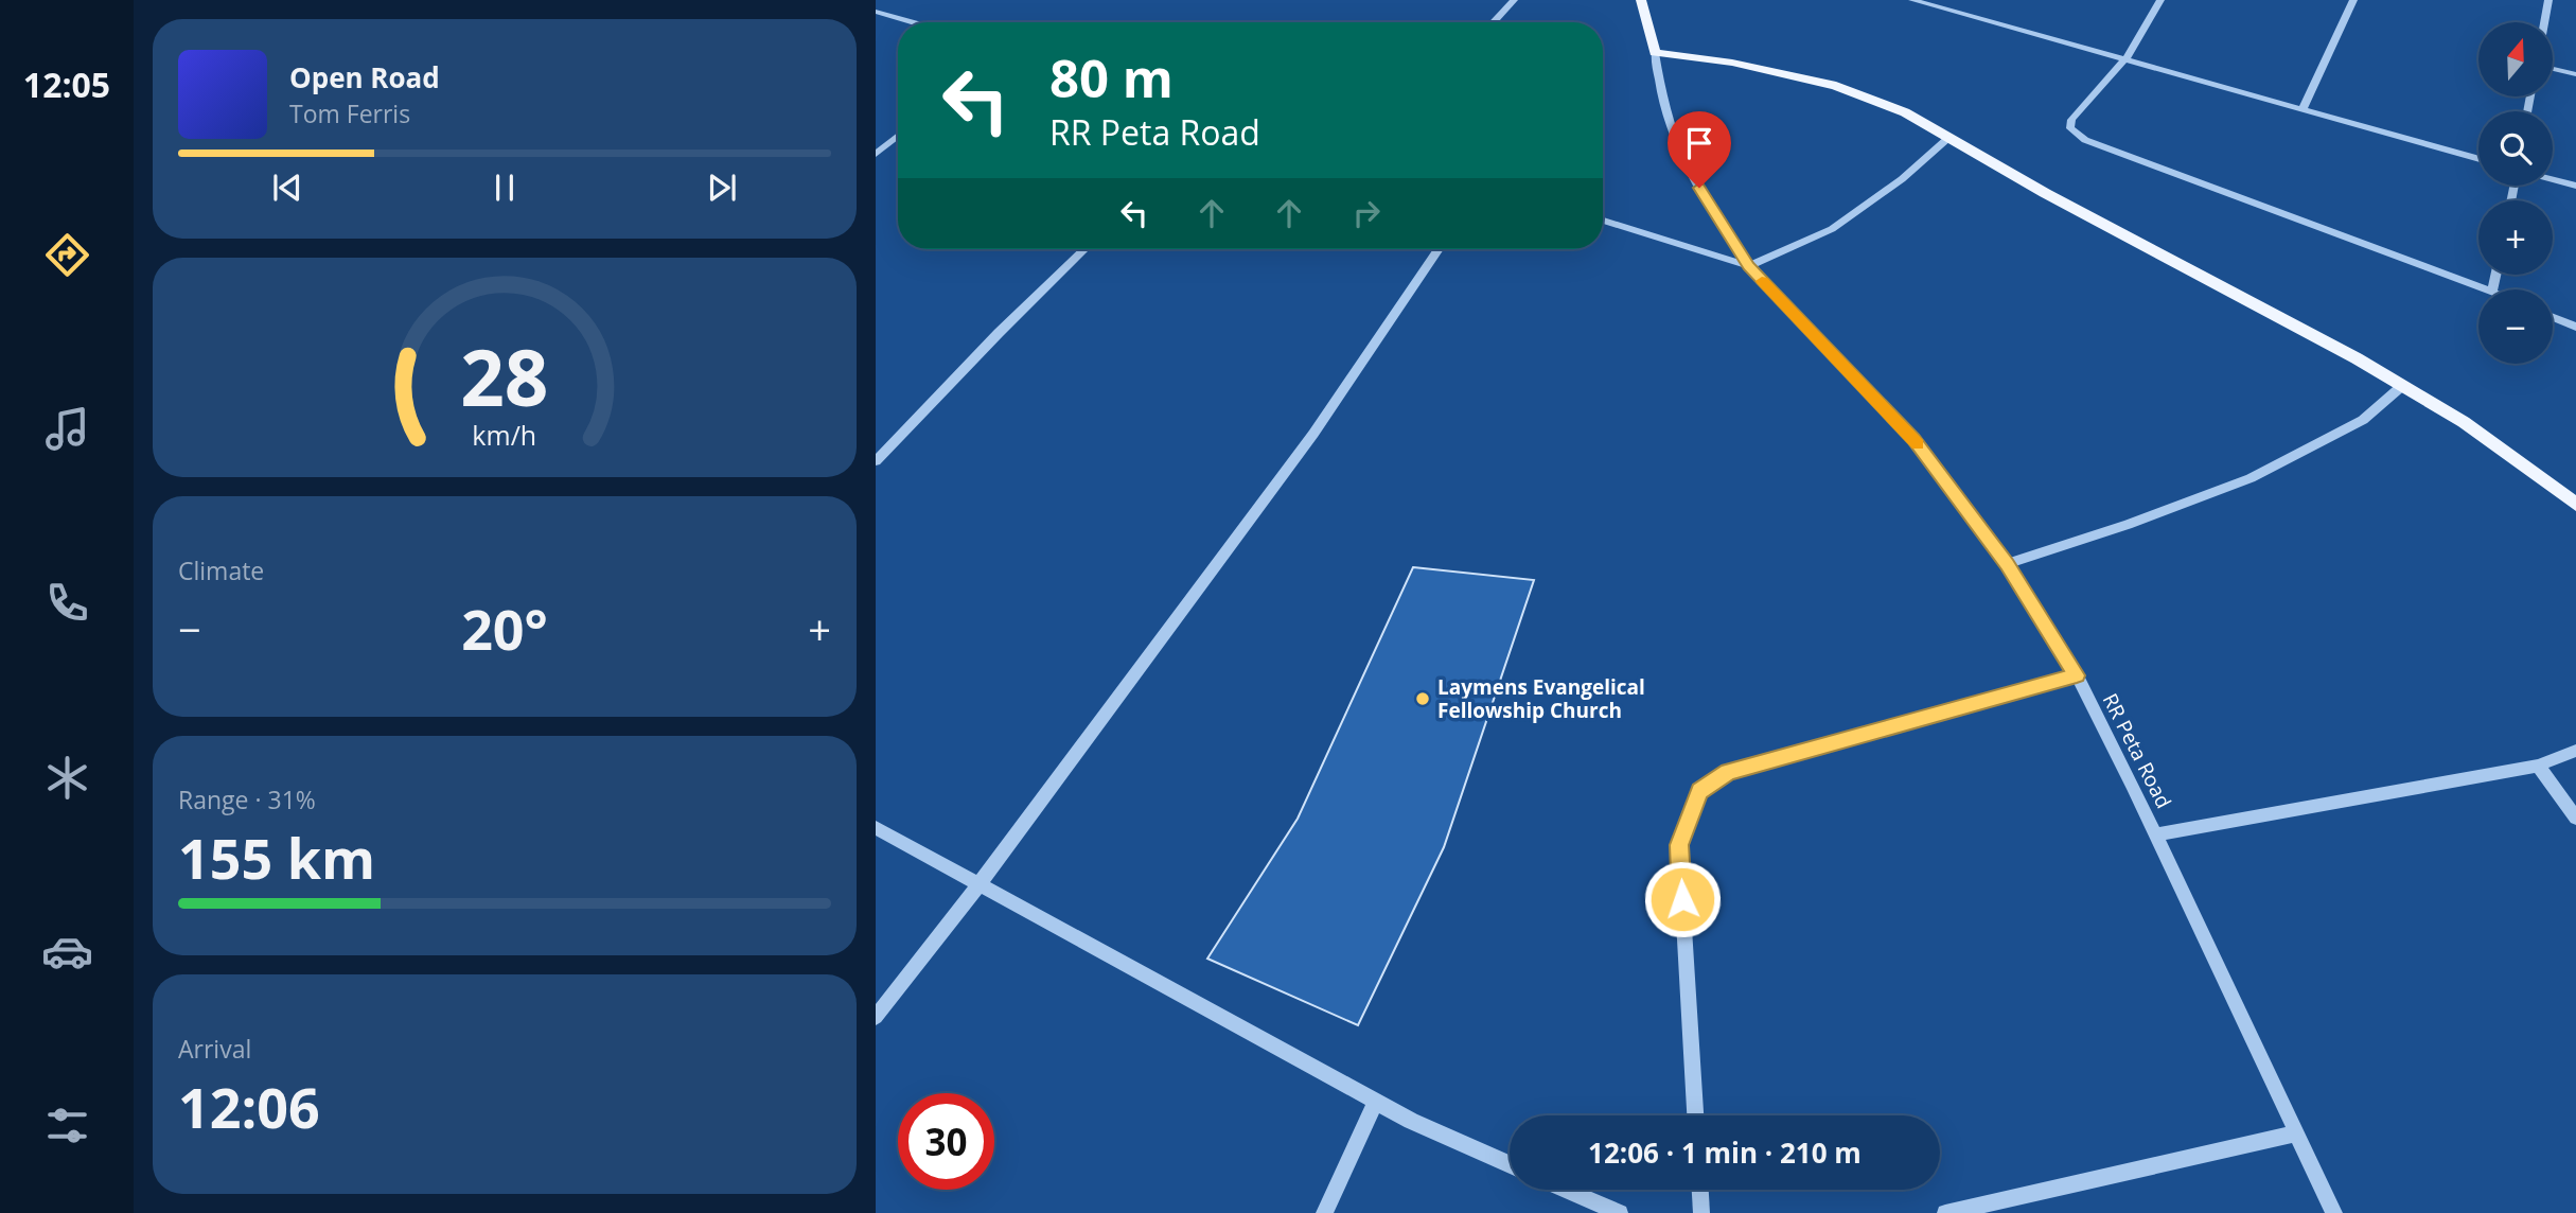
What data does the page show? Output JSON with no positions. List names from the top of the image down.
{
  "streets": {
    "street": ["RR Peta Road"]
  },
  "places": ["Laymens Evangelical Fellowship Church"],
  "north": "top",
  "page": {
    "tabs": "12:05",
    "map_buttons": ["+", "−"],
    "turn": ["80 m", "RR Peta Road"],
    "song": ["Open Road", "Tom Ferris"],
    "tile": [
      "Climate",
      ["Range · 31%", "155 km"],
      ["Arrival", "12:06"]
    ],
    "heat": ["−", "20°", "+"],
    "limit": "30",
    "trip": "12:06 · 1 min · 210 m",
    "gauge": ["28", "km/h"]
  }
}
